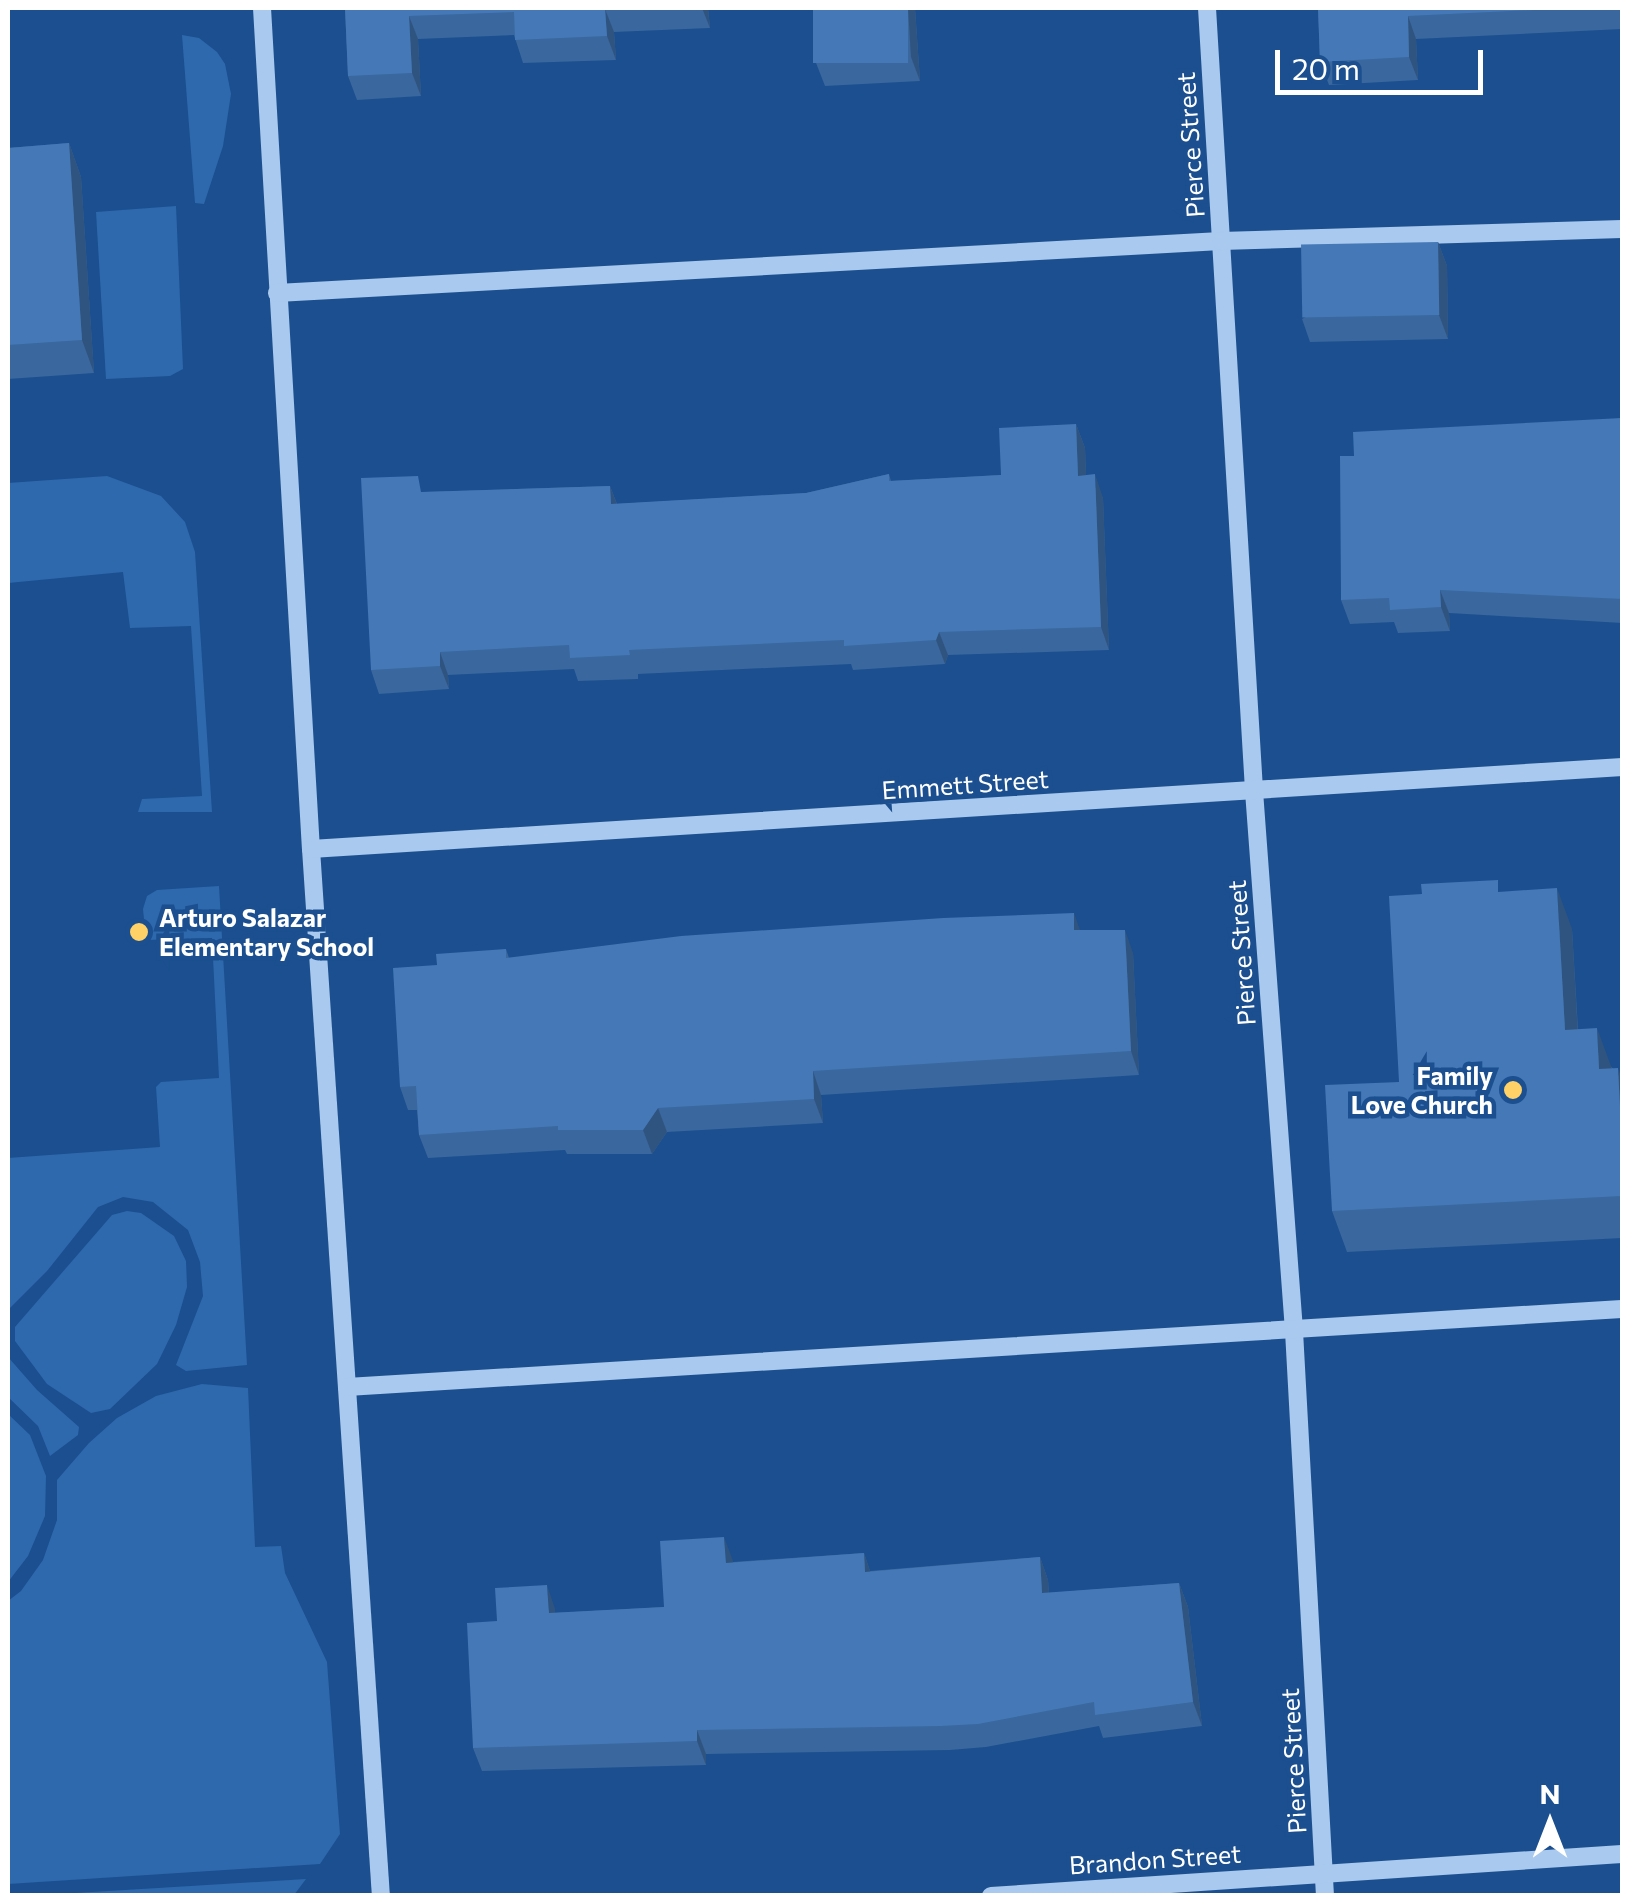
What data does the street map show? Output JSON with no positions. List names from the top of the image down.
{
  "streets": {
    "street": ["Pierce Street", "Emmett Street", "Brandon Street"]
  },
  "crossings": [
    ["Pierce Street", "Emmett Street"],
    ["Pierce Street", "Brandon Street"]
  ],
  "places": ["Arturo Salazar Elementary School", "Family Love Church"],
  "scale_bar": "20 m",
  "north": "top"
}
